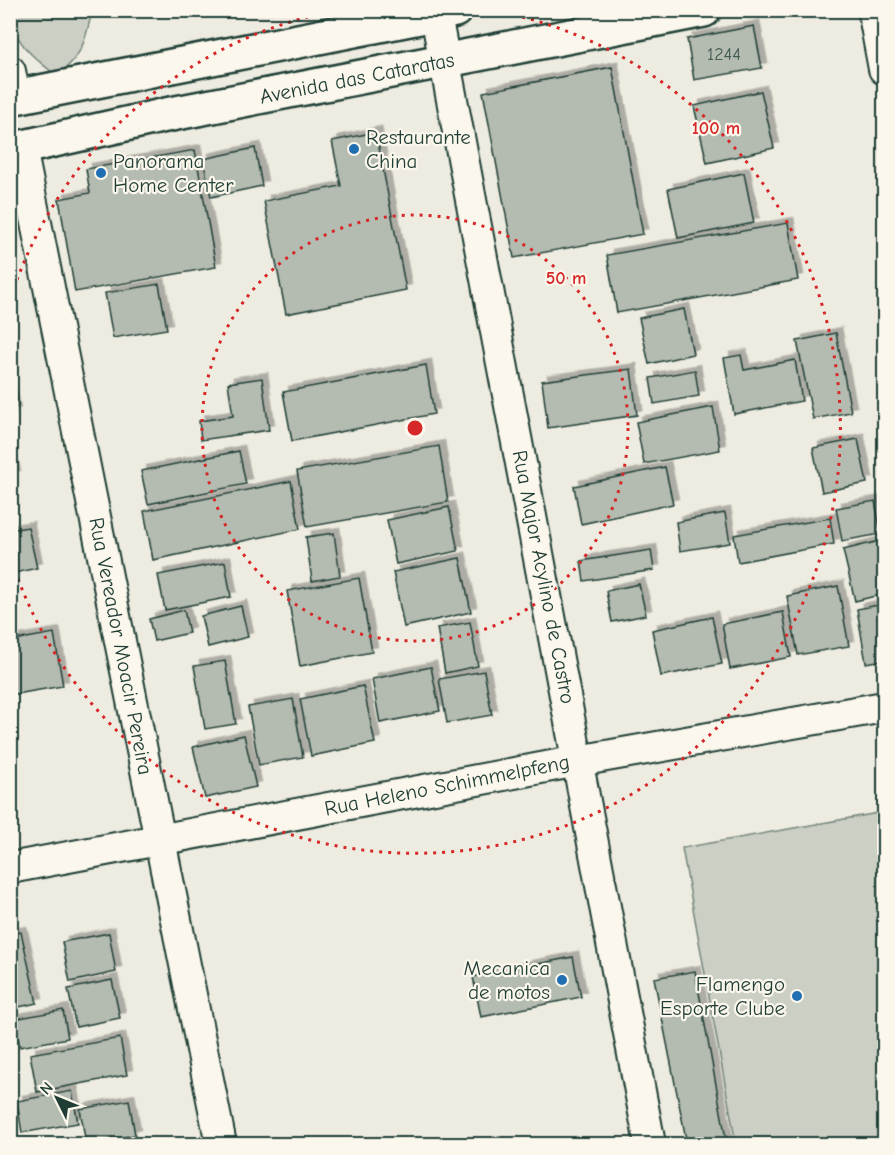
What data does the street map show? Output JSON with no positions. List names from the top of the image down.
{
  "streets": {
    "main road": ["Avenida das Cataratas"],
    "street": ["Rua Major Acylino de Castro", "Rua Vereador Moacir Pereira", "Rua Heleno Schimmelpfeng"]
  },
  "crossings": [
    ["Avenida das Cataratas", "Rua Major Acylino de Castro"],
    ["Avenida das Cataratas", "Rua Vereador Moacir Pereira"],
    ["Rua Major Acylino de Castro", "Rua Heleno Schimmelpfeng"],
    ["Rua Vereador Moacir Pereira", "Rua Heleno Schimmelpfeng"]
  ],
  "places": [
    "Restaurante China",
    "Panorama Home Center",
    "Mecanica de motos",
    "Flamengo Esporte Clube"
  ],
  "house_numbers": ["1244"],
  "north": "top left",
  "rings": ["100 m", "50 m"]
}
